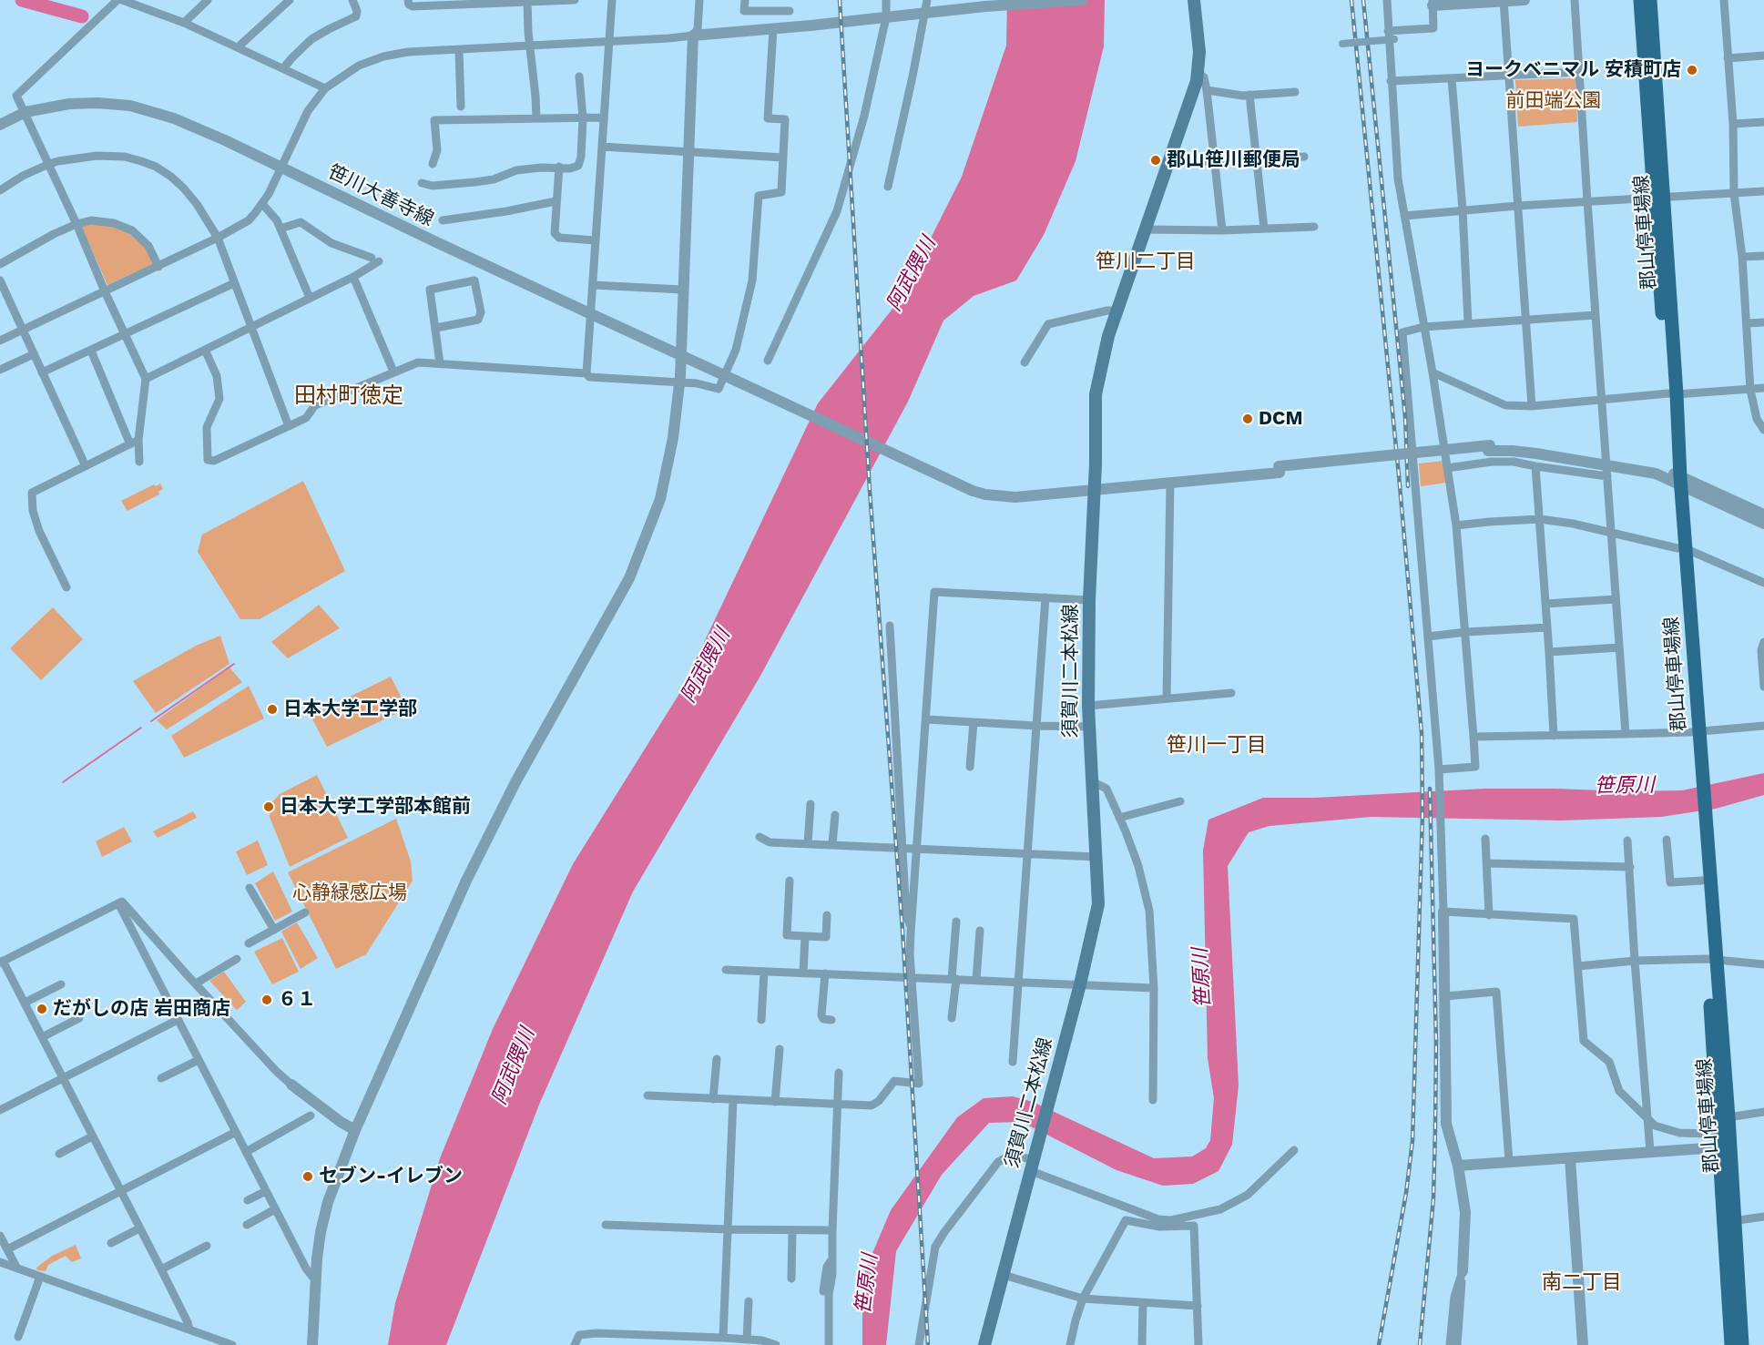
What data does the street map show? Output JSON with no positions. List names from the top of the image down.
{
  "streets": {
    "main road": ["郡山停車場線", "須賀川二本松線"],
    "street": ["笹川大善寺線"]
  },
  "crossings": [
    ["笹川大善寺線", "須賀川二本松線"]
  ],
  "districts": [
    "笹川二丁目",
    "田村町徳定",
    "笹川一丁目",
    "南二丁目"
  ],
  "water": ["阿武隈川", "笹原川"],
  "parks": ["前田端公園", "心静緑感広場"],
  "places": [
    "ヨークベニマル 安積町店",
    "郡山笹川郵便局",
    "DCM",
    "日本大学工学部",
    "日本大学工学部本館前",
    "６１",
    "だがしの店 岩田商店",
    "セブン-イレブン"
  ]
}
